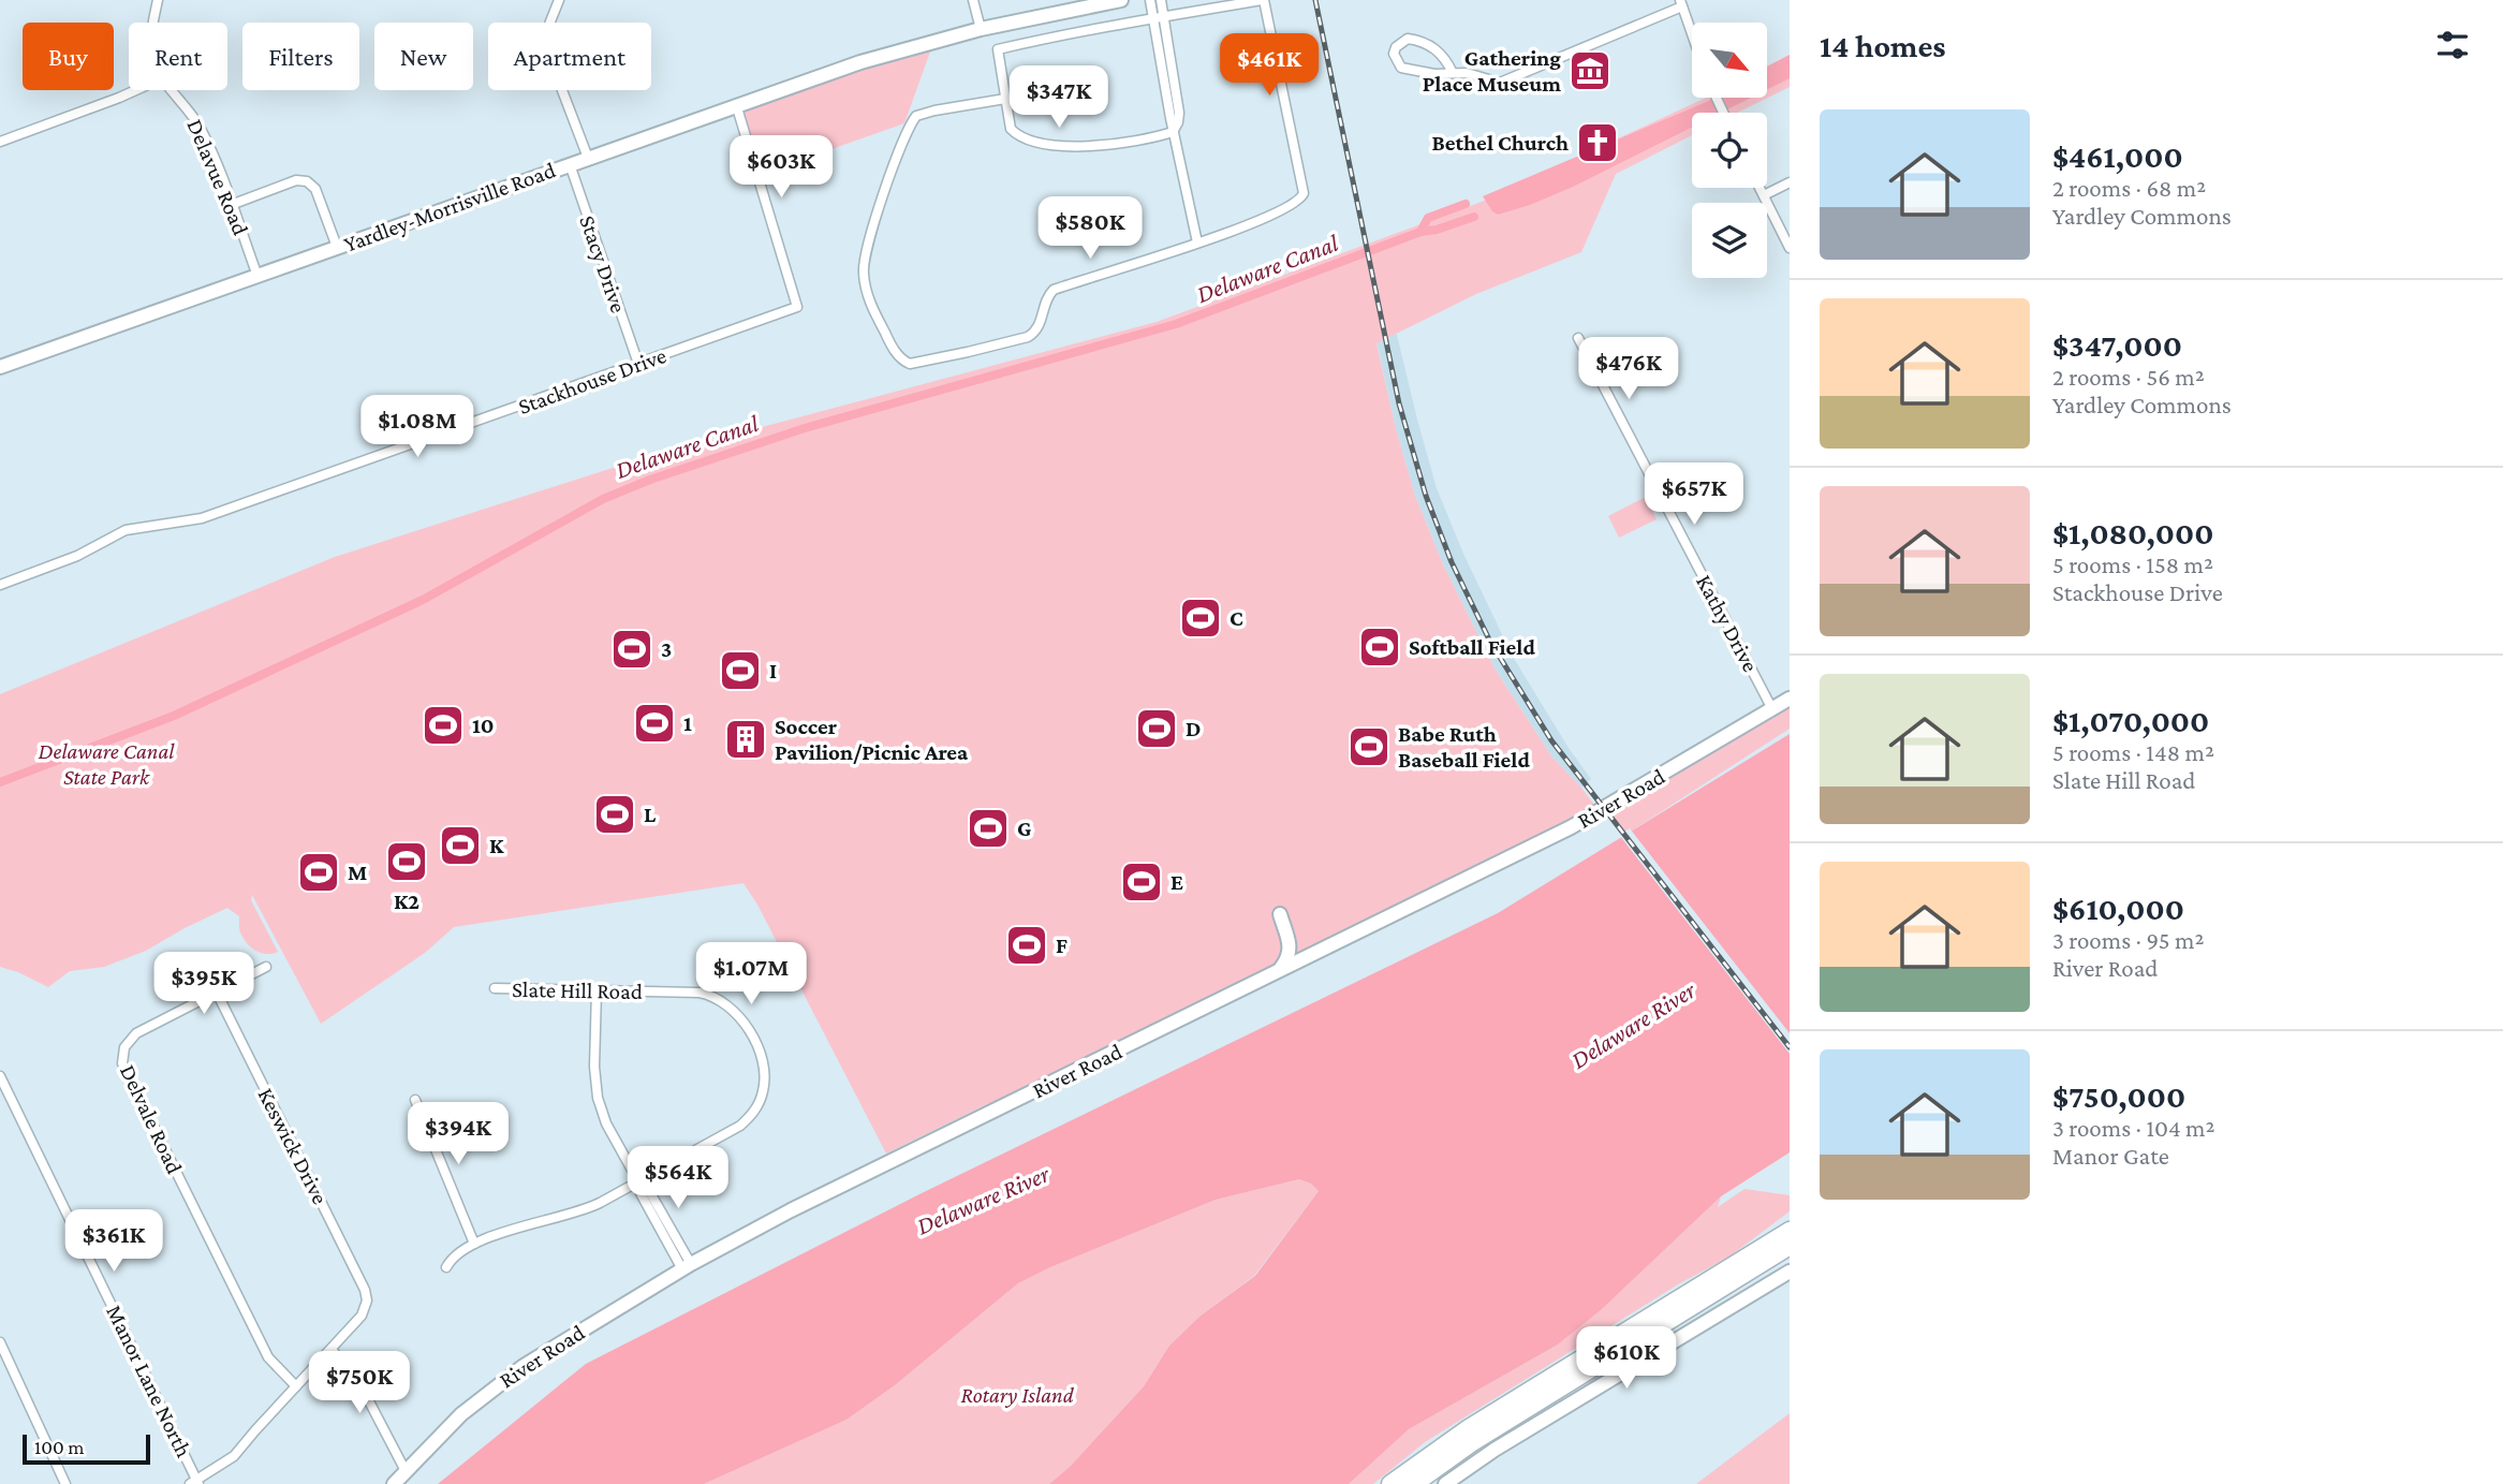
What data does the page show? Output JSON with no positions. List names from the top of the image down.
{
  "streets": {
    "main road": ["Yardley-Morrisville Road", "River Road"],
    "street": [
      "Delavue Road",
      "Stacy Drive",
      "Stackhouse Drive",
      "Kathy Drive",
      "Slate Hill Road",
      "Delvale Road",
      "Keswick Drive",
      "Manor Lane North"
    ]
  },
  "crossings": [
    ["Delavue Road", "Yardley-Morrisville Road"],
    ["Yardley-Morrisville Road", "Stacy Drive"],
    ["Yardley-Morrisville Road", "Stackhouse Drive"],
    ["Stacy Drive", "Stackhouse Drive"],
    ["Kathy Drive", "River Road"],
    ["Delvale Road", "Keswick Drive"]
  ],
  "water": ["Delaware Canal", "Delaware River"],
  "parks": ["Delaware Canal State Park", "Rotary Island"],
  "places": {
    "museum": ["Gathering Place Museum"],
    "church": ["Bethel Church"],
    "sports": [
      "C",
      "Softball Field",
      "3",
      "I",
      "1",
      "10",
      "D",
      "Babe Ruth Baseball Field",
      "L",
      "G",
      "K",
      "K2",
      "M",
      "E",
      "F"
    ],
    "building": ["Soccer Pavilion/Picnic Area"]
  },
  "scale_bar": "100 m",
  "north": "bottom right",
  "page": {
    "heading": "14 homes",
    "chip": [
      "Buy",
      "Rent",
      "Filters",
      "New",
      "Apartment"
    ],
    "price": [
      "$461K",
      "$347K",
      "$603K",
      "$580K",
      "$476K",
      "$1.08M",
      "$657K",
      "$1.07M",
      "$395K",
      "$394K",
      "$564K",
      "$361K",
      "$610K",
      "$750K"
    ],
    "list": [
      {
        "name": "$461,000",
        "note": "2 rooms · 68 m² · Yardley Commons"
      },
      {
        "name": "$347,000",
        "note": "2 rooms · 56 m² · Yardley Commons"
      },
      {
        "name": "$1,080,000",
        "note": "5 rooms · 158 m² · Stackhouse Drive"
      },
      {
        "name": "$1,070,000",
        "note": "5 rooms · 148 m² · Slate Hill Road"
      },
      {
        "name": "$610,000",
        "note": "3 rooms · 95 m² · River Road"
      },
      {
        "name": "$750,000",
        "note": "3 rooms · 104 m² · Manor Gate"
      }
    ],
    "scale": "100 m"
  }
}
